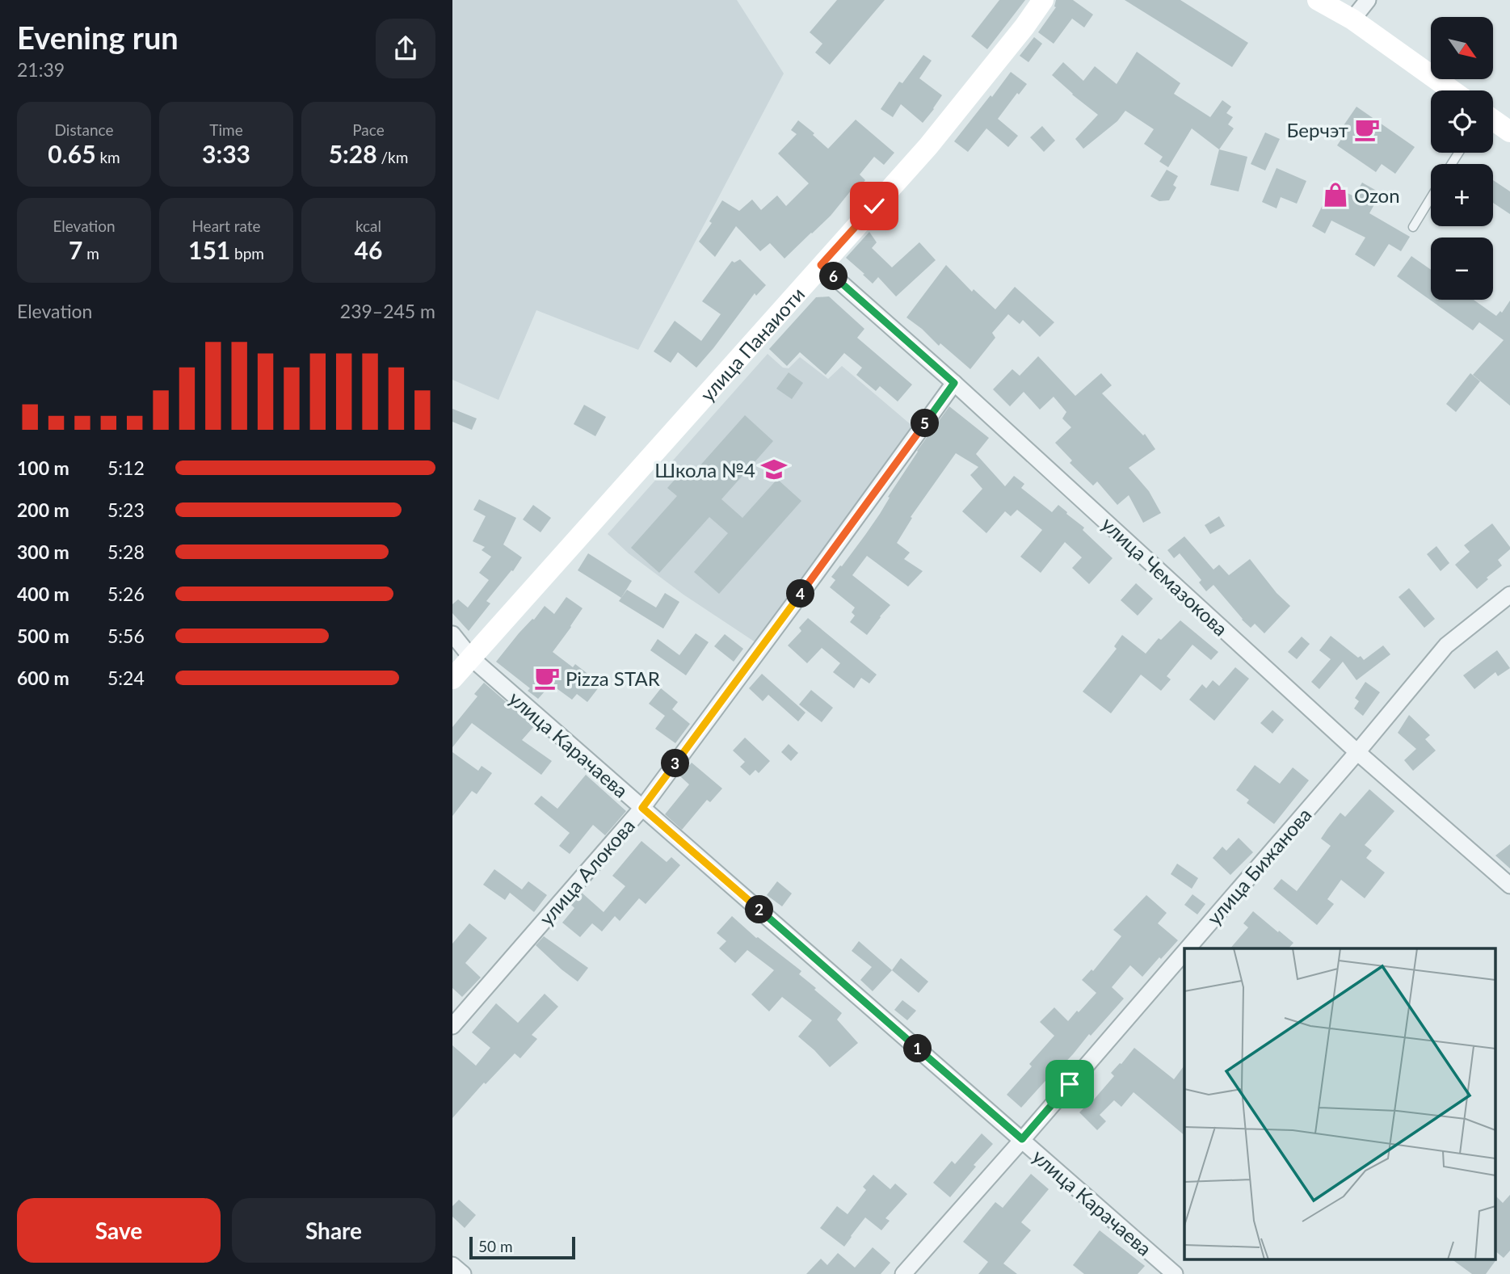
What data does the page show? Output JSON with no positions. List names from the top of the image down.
{
  "streets": {
    "street": [
      "улица Панаиоти",
      "улица Чемазокова",
      "улица Карачаева",
      "улица Бижанова",
      "улица Алокова"
    ]
  },
  "crossings": [
    ["улица Панаиоти", "улица Чемазокова"],
    ["улица Панаиоти", "улица Карачаева"],
    ["улица Чемазокова", "улица Бижанова"],
    ["улица Чемазокова", "улица Алокова"],
    ["улица Карачаева", "улица Бижанова"],
    ["улица Карачаева", "улица Алокова"]
  ],
  "places": {
    "cafe": ["Берчэт", "Pizza STAR"],
    "shop": ["Ozon"],
    "school or university": ["Школа №4"]
  },
  "scale_bar": "50 m",
  "north": "bottom right",
  "page": {
    "heading": ["Evening run", "21:39"],
    "map_buttons": ["+", "−"],
    "stats": [
      ["Distance", "0.65 km"],
      ["Time", "3:33"],
      ["Pace", "5:28 /km"],
      ["Elevation", "7 m"],
      ["Heart rate", "151 bpm"],
      ["kcal", "46"]
    ],
    "pins": [
      "6",
      "5",
      "4",
      "3",
      "2",
      "1"
    ],
    "chart": ["Elevation", "239–245 m"],
    "list": [
      {
        "name": "100 m",
        "note": "5:12"
      },
      {
        "name": "200 m",
        "note": "5:23"
      },
      {
        "name": "300 m",
        "note": "5:28"
      },
      {
        "name": "400 m",
        "note": "5:26"
      },
      {
        "name": "500 m",
        "note": "5:56"
      },
      {
        "name": "600 m",
        "note": "5:24"
      }
    ],
    "buttons": ["Save", "Share"],
    "scale": "50 m"
  }
}
